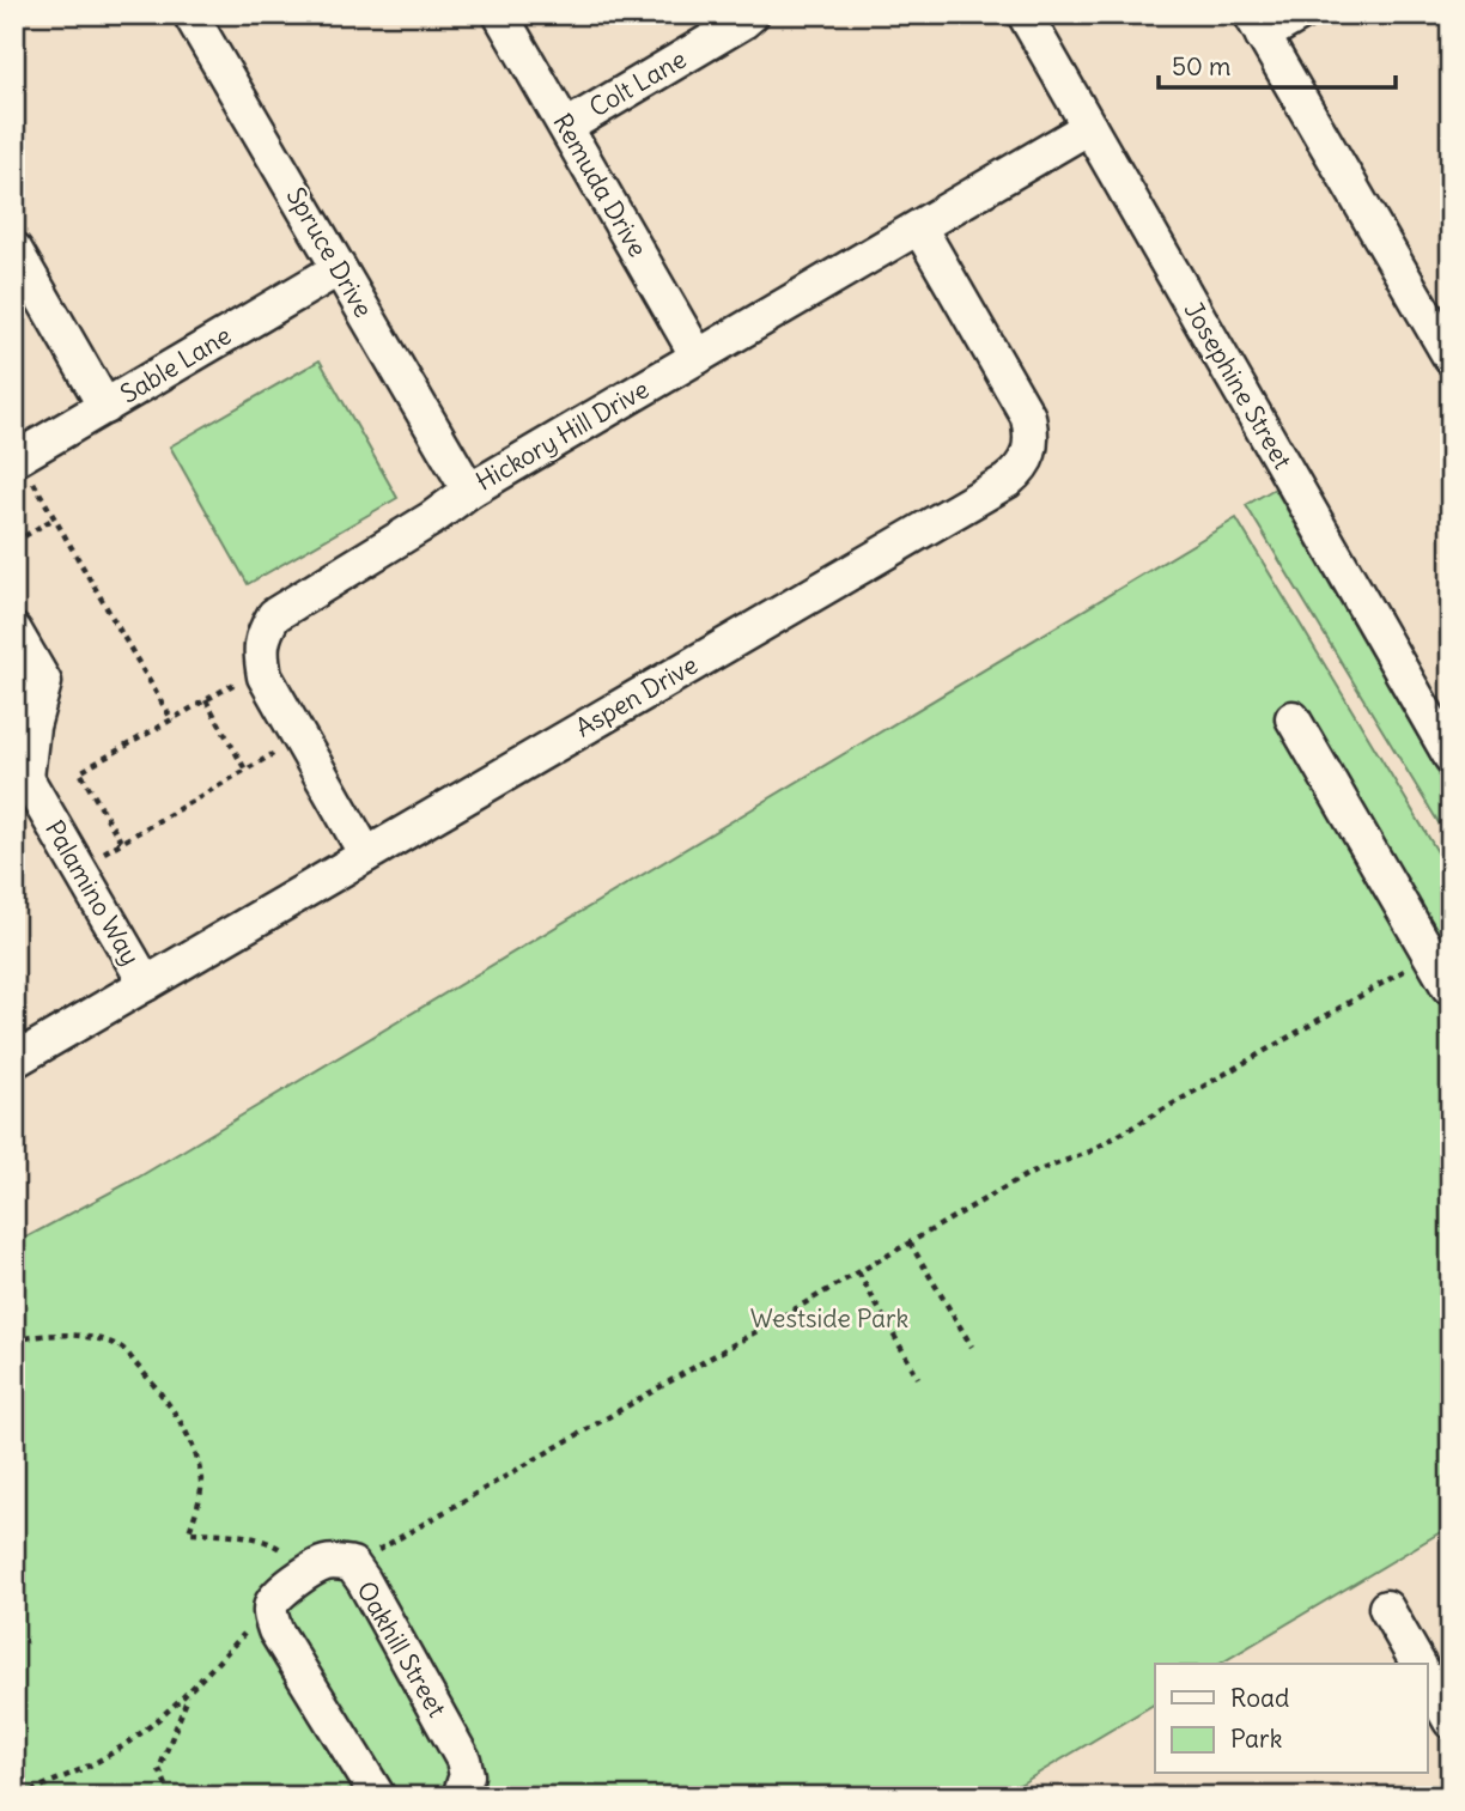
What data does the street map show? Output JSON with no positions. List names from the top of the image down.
{
  "streets": {
    "street": [
      "Colt Lane",
      "Remuda Drive",
      "Spruce Drive",
      "Sable Lane",
      "Josephine Street",
      "Hickory Hill Drive",
      "Aspen Drive",
      "Palamino Way",
      "Oakhill Street"
    ]
  },
  "crossings": [
    ["Colt Lane", "Remuda Drive"],
    ["Remuda Drive", "Hickory Hill Drive"],
    ["Spruce Drive", "Sable Lane"],
    ["Spruce Drive", "Hickory Hill Drive"],
    ["Josephine Street", "Hickory Hill Drive"],
    ["Hickory Hill Drive", "Aspen Drive"],
    ["Aspen Drive", "Palamino Way"]
  ],
  "parks": ["Westside Park"],
  "legend": ["Road", "Park"],
  "scale_bar": "50 m"
}
